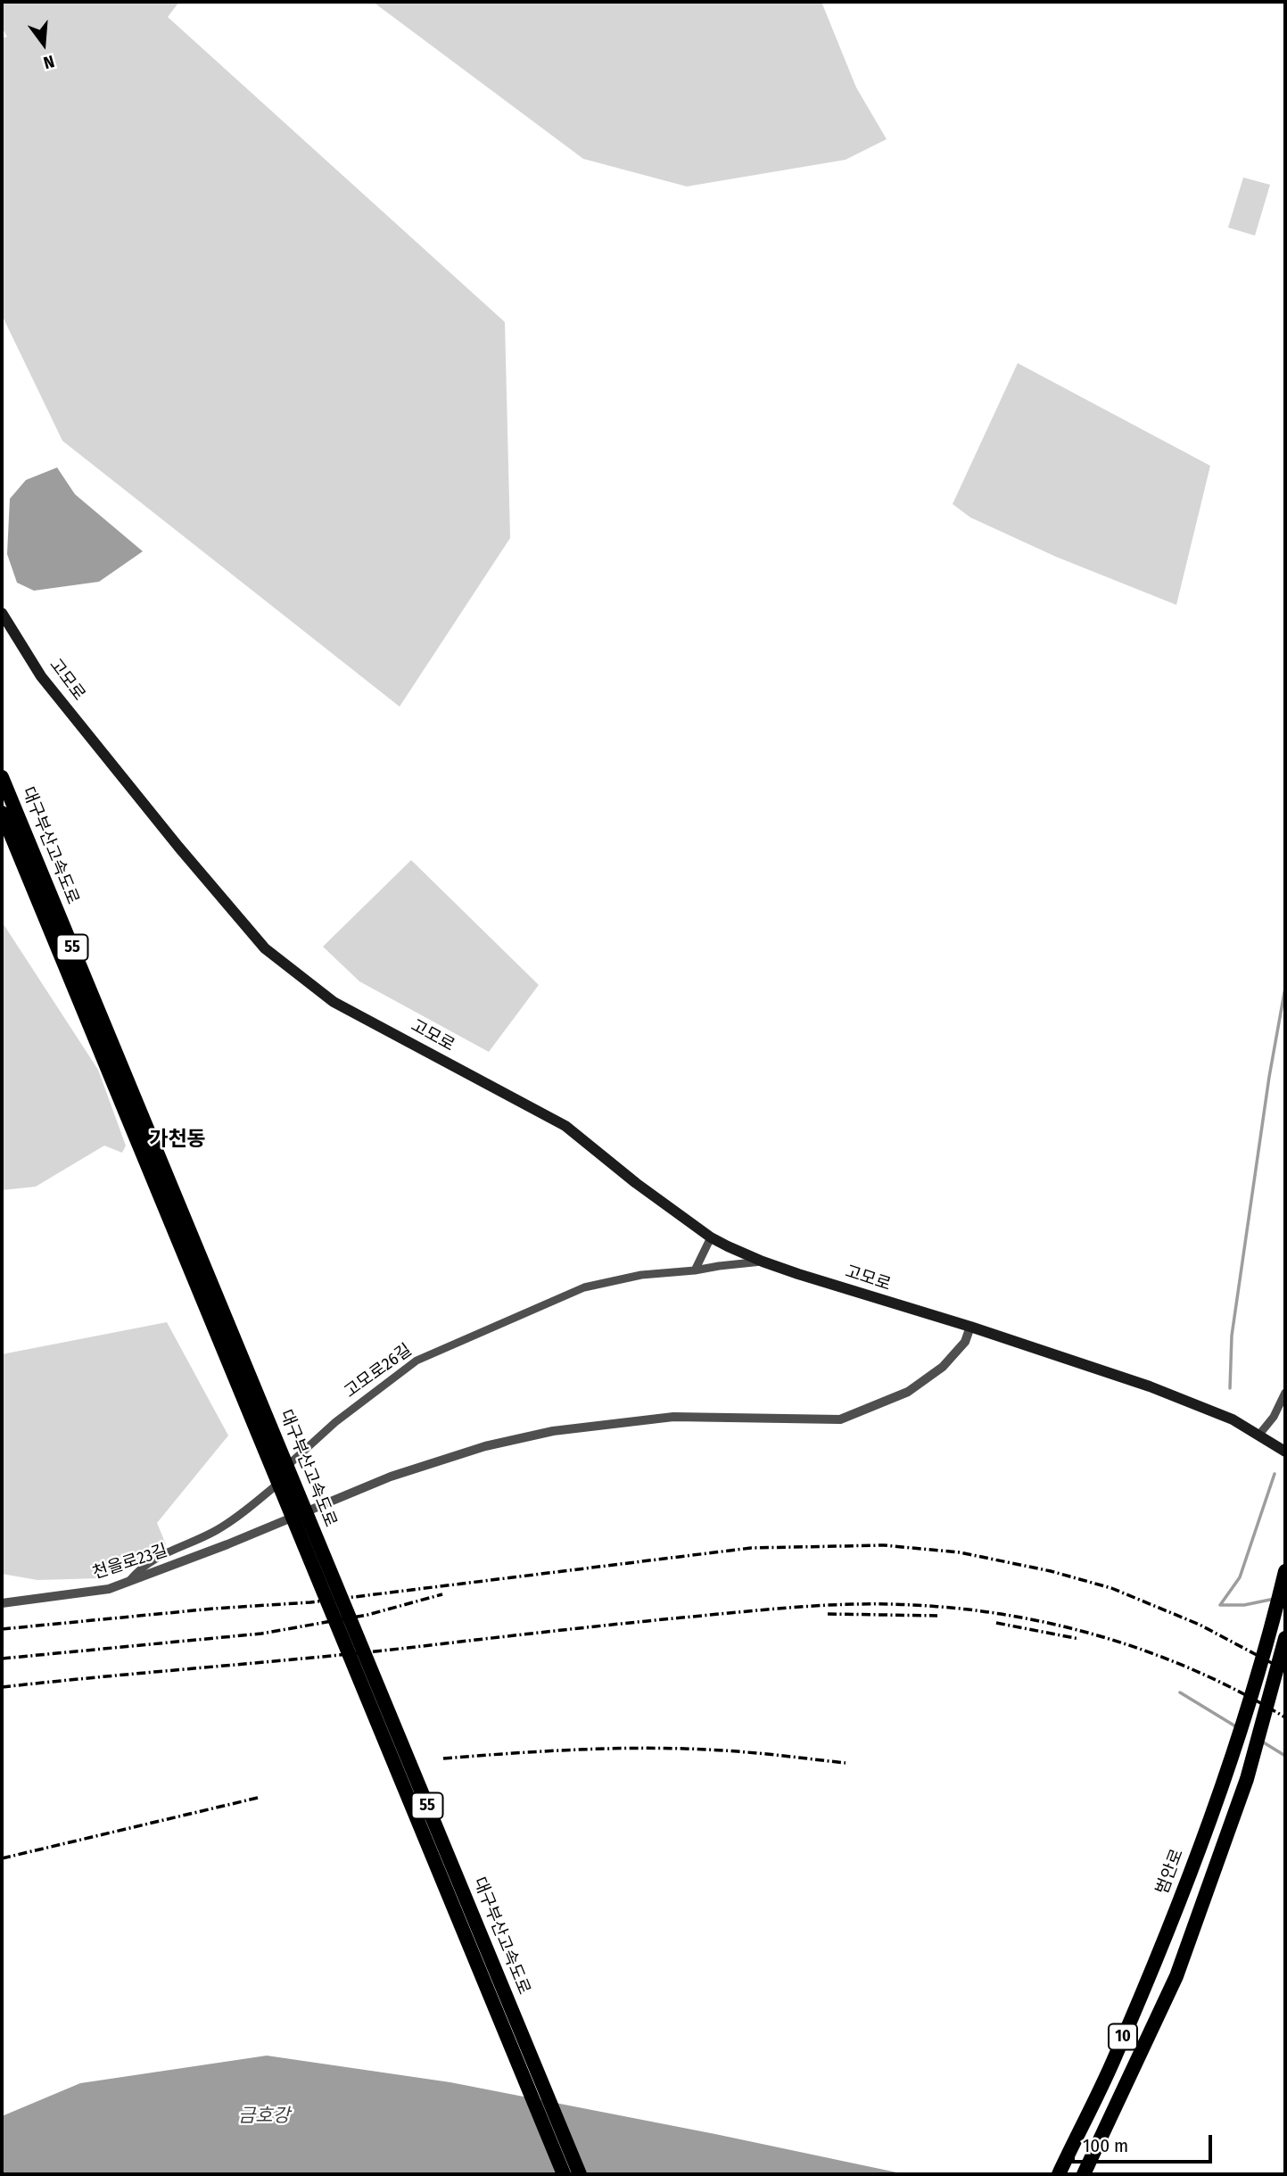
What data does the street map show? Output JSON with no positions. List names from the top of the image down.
{
  "streets": {
    "highway": [
      "대구부산고속도로",
      "55",
      "범안로",
      "10"
    ],
    "main road": ["고모로"],
    "street": ["고모로26길", "천을로23길"]
  },
  "crossings": [
    ["고모로", "천을로23길"],
    ["고모로26길", "천을로23길"]
  ],
  "districts": ["가천동"],
  "water": ["금호강"],
  "scale_bar": "100 m",
  "north": "bottom"
}
